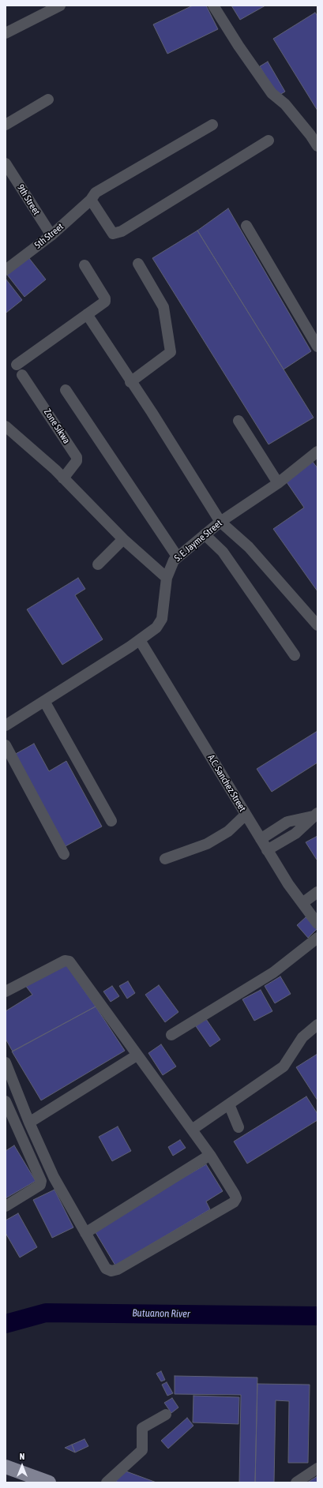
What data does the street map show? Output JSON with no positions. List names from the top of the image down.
{
  "streets": {
    "street": [
      "9th Street",
      "5th Street",
      "Zone Sikwa",
      "S. E. Jayme Street",
      "A.C. Sanchez Street"
    ]
  },
  "crossings": [
    ["9th Street", "5th Street"],
    ["S. E. Jayme Street", "A.C. Sanchez Street"]
  ],
  "water": ["Butuanon River"],
  "north": "top"
}
